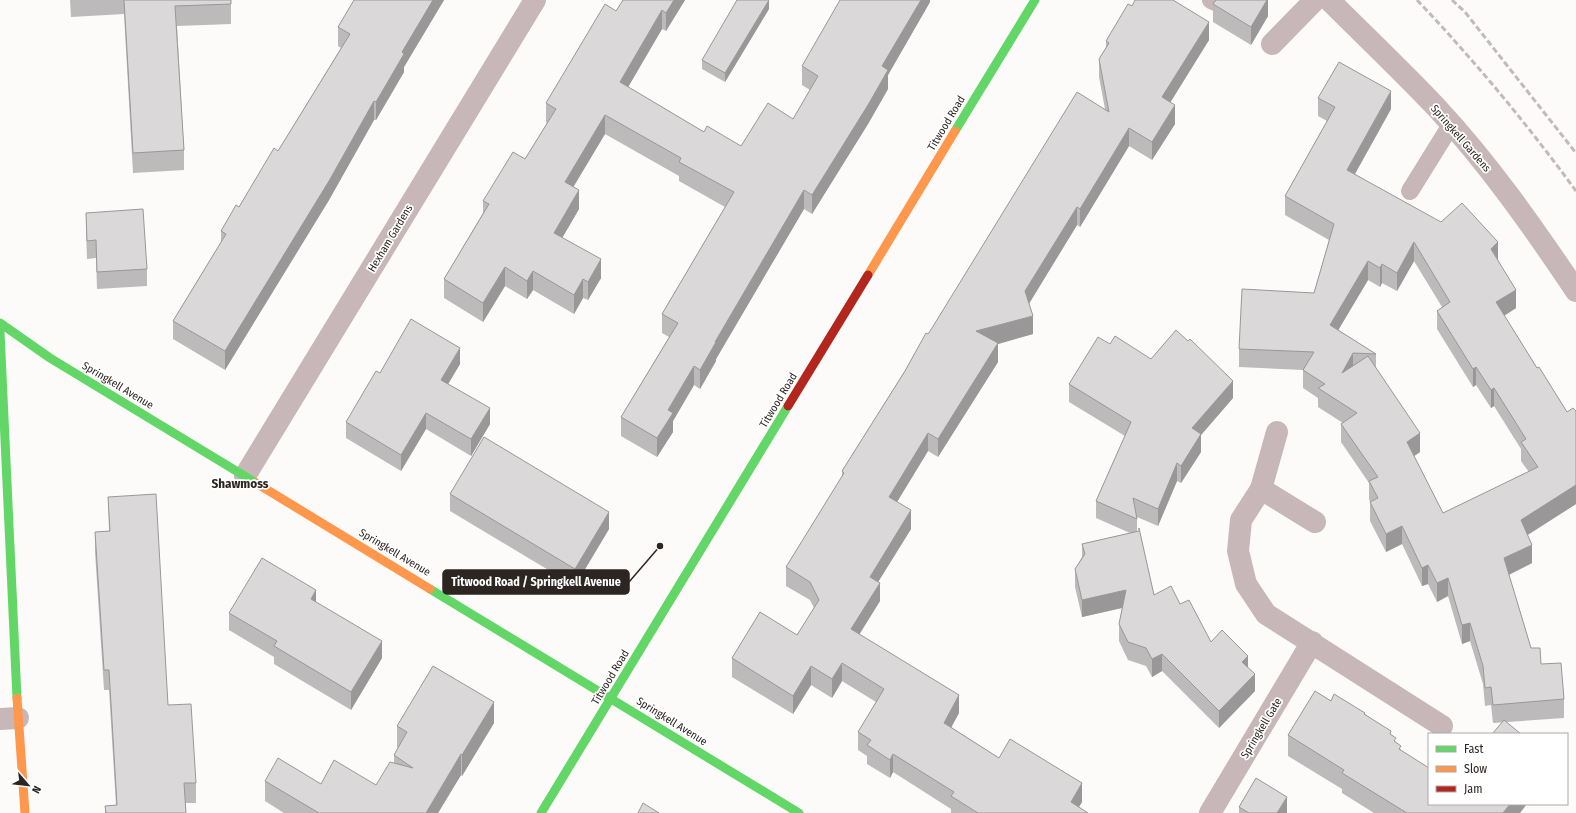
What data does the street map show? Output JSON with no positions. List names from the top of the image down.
{
  "streets": {
    "street": [
      "Titwood Road",
      "Springkell Gardens",
      "Hexham Gardens",
      "Springkell Avenue",
      "Springkell Gate"
    ]
  },
  "crossings": [
    ["Titwood Road", "Springkell Avenue"],
    ["Hexham Gardens", "Springkell Avenue"]
  ],
  "districts": ["Shawmoss"],
  "places": ["Titwood Road / Springkell Avenue"],
  "legend": ["Fast", "Slow", "Jam"],
  "north": "bottom right"
}
